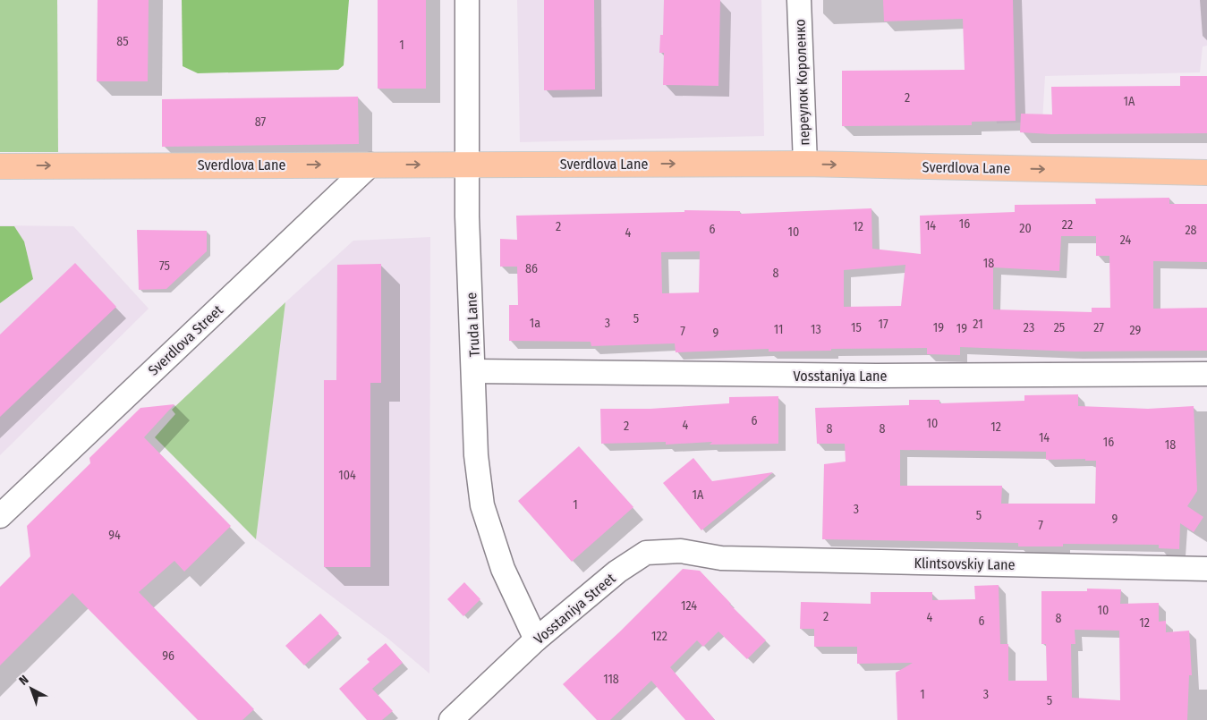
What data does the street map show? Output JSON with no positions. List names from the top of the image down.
{
  "streets": {
    "main road": ["Sverdlova Lane"],
    "street": [
      "переулок Короленко",
      "Truda Lane",
      "Sverdlova Street",
      "Vosstaniya Lane",
      "Klintsovskiy Lane",
      "Vosstaniya Street"
    ]
  },
  "crossings": [
    ["переулок Короленко", "Sverdlova Lane"],
    ["Sverdlova Lane", "Truda Lane"],
    ["Sverdlova Lane", "Sverdlova Street"],
    ["Truda Lane", "Vosstaniya Lane"],
    ["Truda Lane", "Vosstaniya Street"],
    ["Klintsovskiy Lane", "Vosstaniya Street"]
  ],
  "one_way": ["Sverdlova Lane"],
  "house_numbers": [
    "85",
    "1",
    "2",
    "1А",
    "87",
    "16",
    "22",
    "14",
    "2",
    "12",
    "20",
    "6",
    "28",
    "10",
    "4",
    "24",
    "18",
    "75",
    "86",
    "8",
    "5",
    "1а",
    "3",
    "17",
    "21",
    "15",
    "19",
    "23",
    "25",
    "27",
    "19",
    "11",
    "13",
    "29",
    "7",
    "9",
    "6",
    "10",
    "4",
    "2",
    "12",
    "8",
    "8",
    "14",
    "16",
    "18",
    "104",
    "1А",
    "1",
    "3",
    "5",
    "9",
    "7",
    "94",
    "124",
    "10",
    "2",
    "4",
    "8",
    "6",
    "12",
    "122",
    "96",
    "118",
    "1",
    "3",
    "5"
  ],
  "north": "top left"
}
